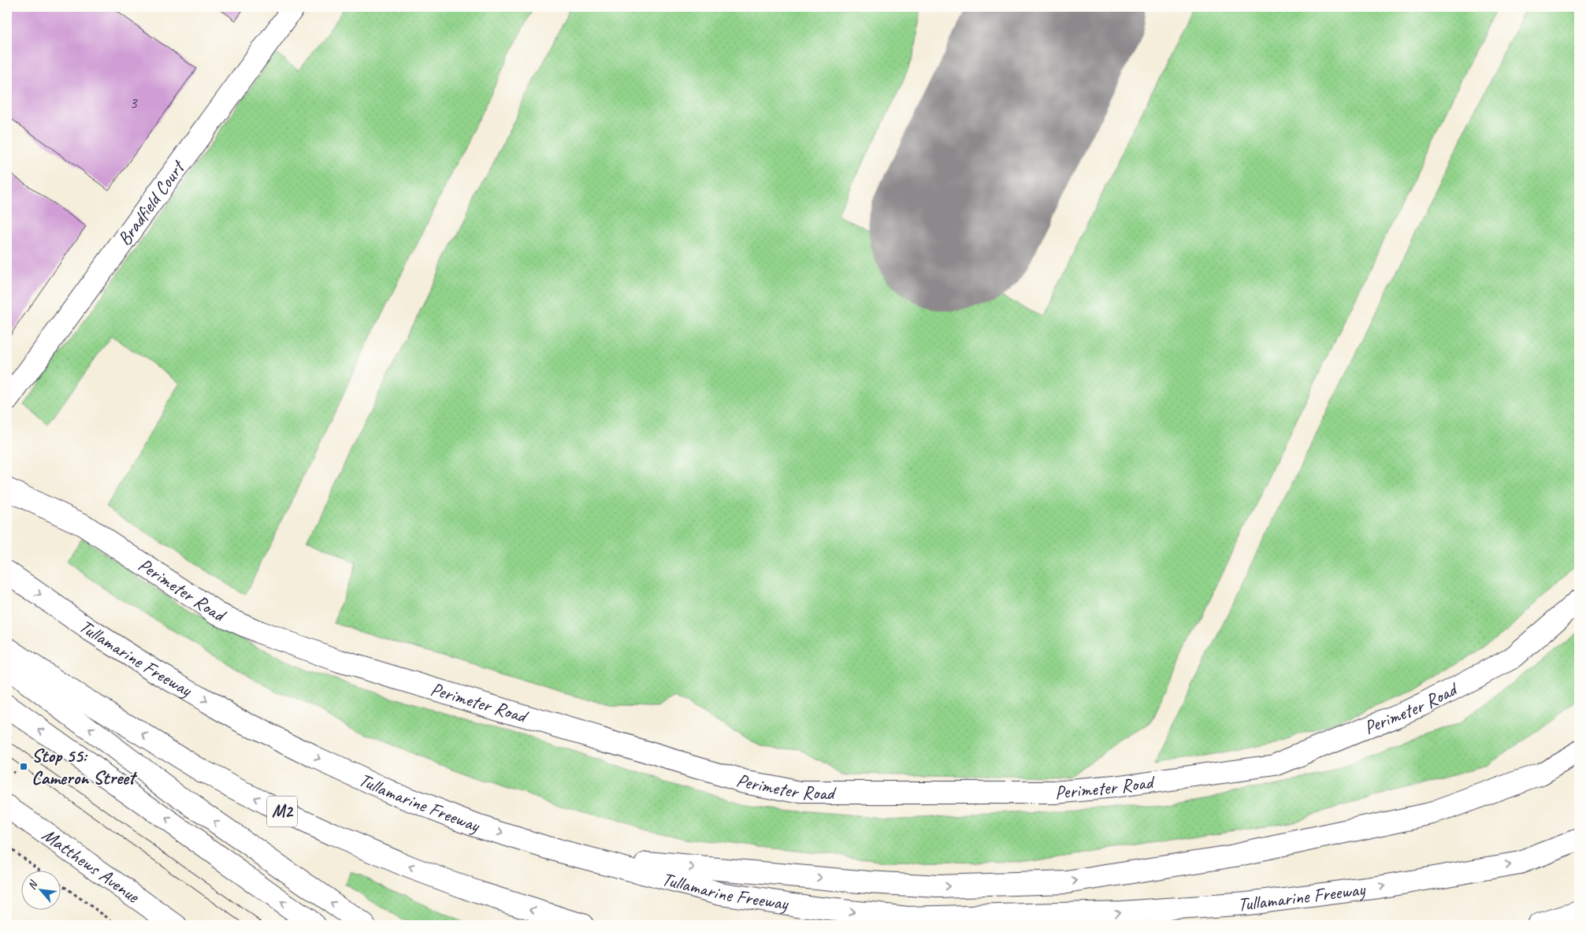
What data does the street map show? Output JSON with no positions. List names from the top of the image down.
{
  "streets": {
    "main road": [
      "Bradfield Court",
      "Perimeter Road",
      "Tullamarine Freeway",
      "M2",
      "Matthews Avenue"
    ]
  },
  "places": {
    "transit": ["Stop 55: Cameron Street"]
  },
  "house_numbers": ["3"],
  "north": "top left"
}
